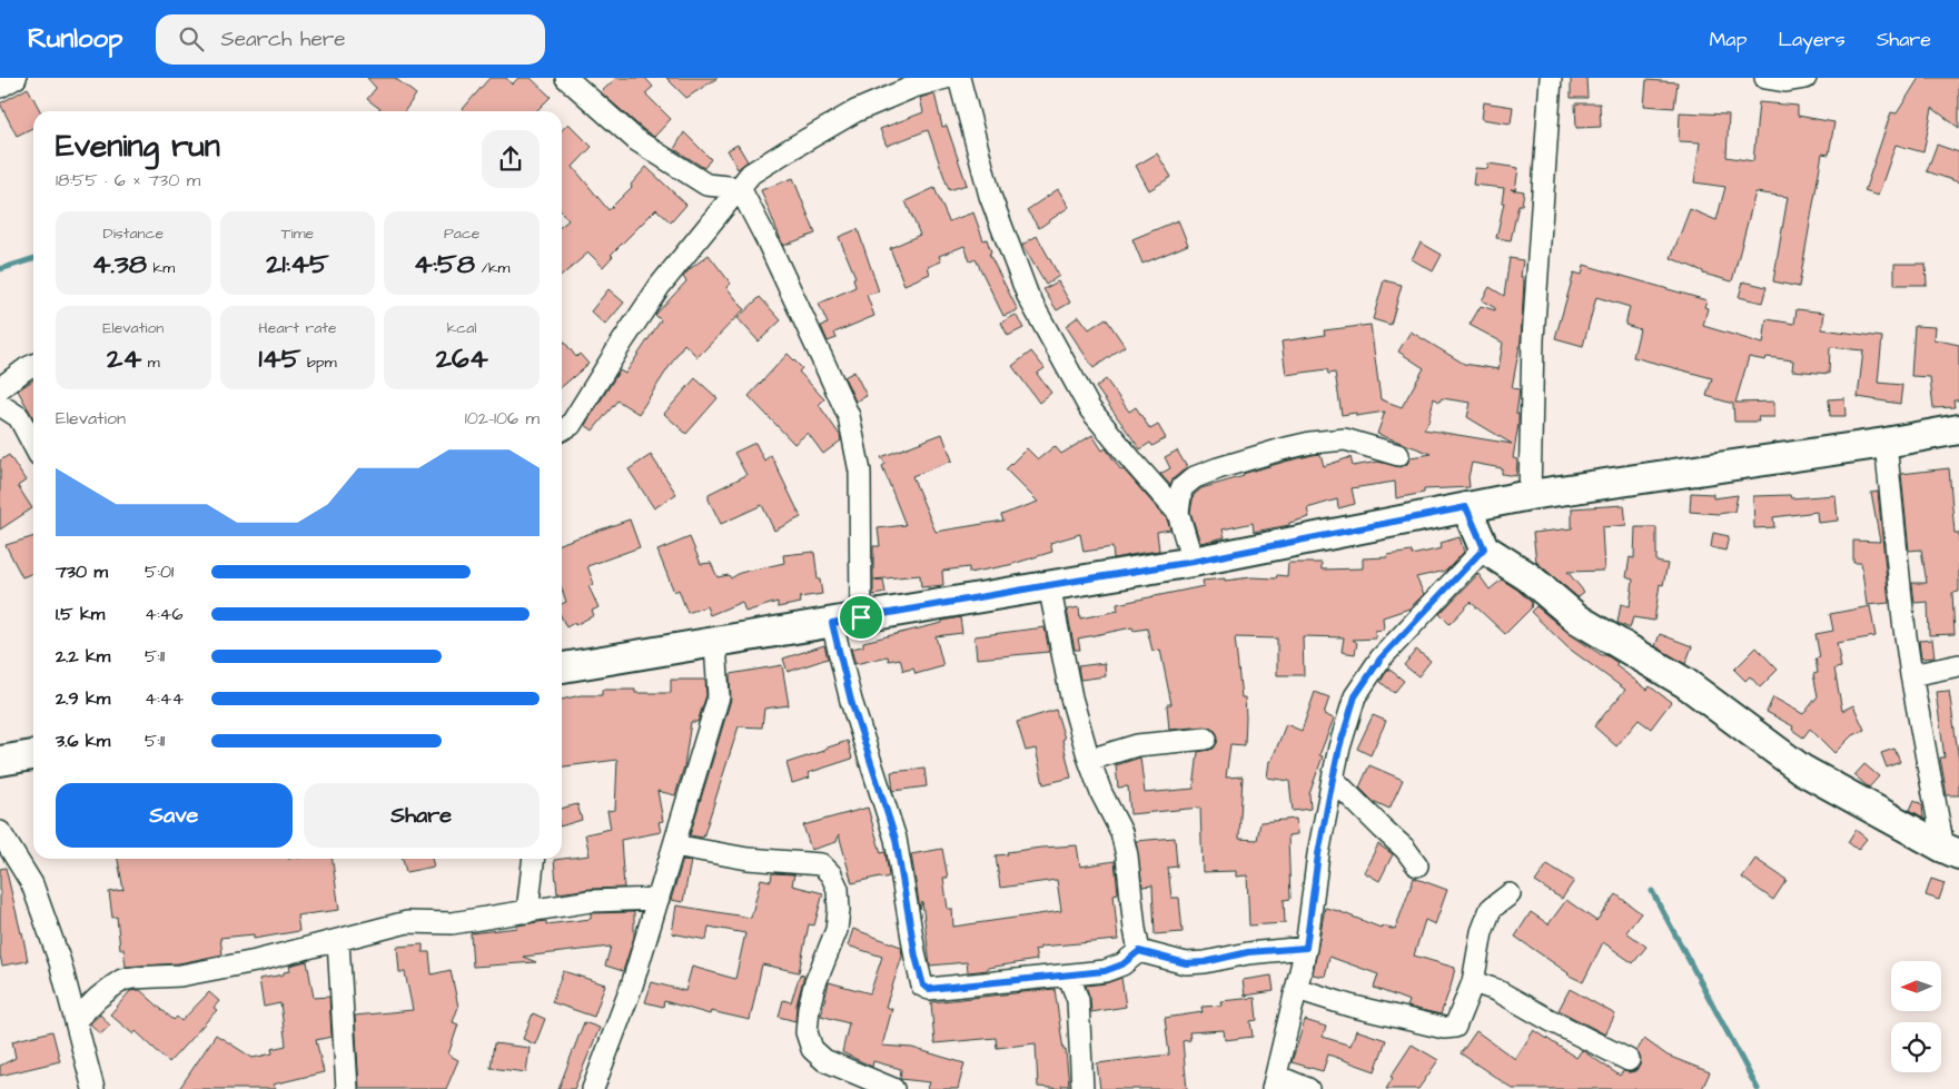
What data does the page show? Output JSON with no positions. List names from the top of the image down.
{
  "north": "left",
  "page": {
    "header": "Runloop",
    "search": "Search here",
    "nav": ["Map", "Layers", "Share"],
    "heading": ["Evening run", "18:55 · 6 × 730 m"],
    "stats": [
      ["Distance", "4.38 km"],
      ["Time", "21:45"],
      ["Pace", "4:58 /km"],
      ["Elevation", "24 m"],
      ["Heart rate", "145 bpm"],
      ["kcal", "264"]
    ],
    "chart": ["Elevation", "102–106 m"],
    "list": [
      {
        "name": "730 m",
        "note": "5:01"
      },
      {
        "name": "1.5 km",
        "note": "4:46"
      },
      {
        "name": "2.2 km",
        "note": "5:11"
      },
      {
        "name": "2.9 km",
        "note": "4:44"
      },
      {
        "name": "3.6 km",
        "note": "5:11"
      }
    ],
    "buttons": ["Save", "Share"]
  }
}
